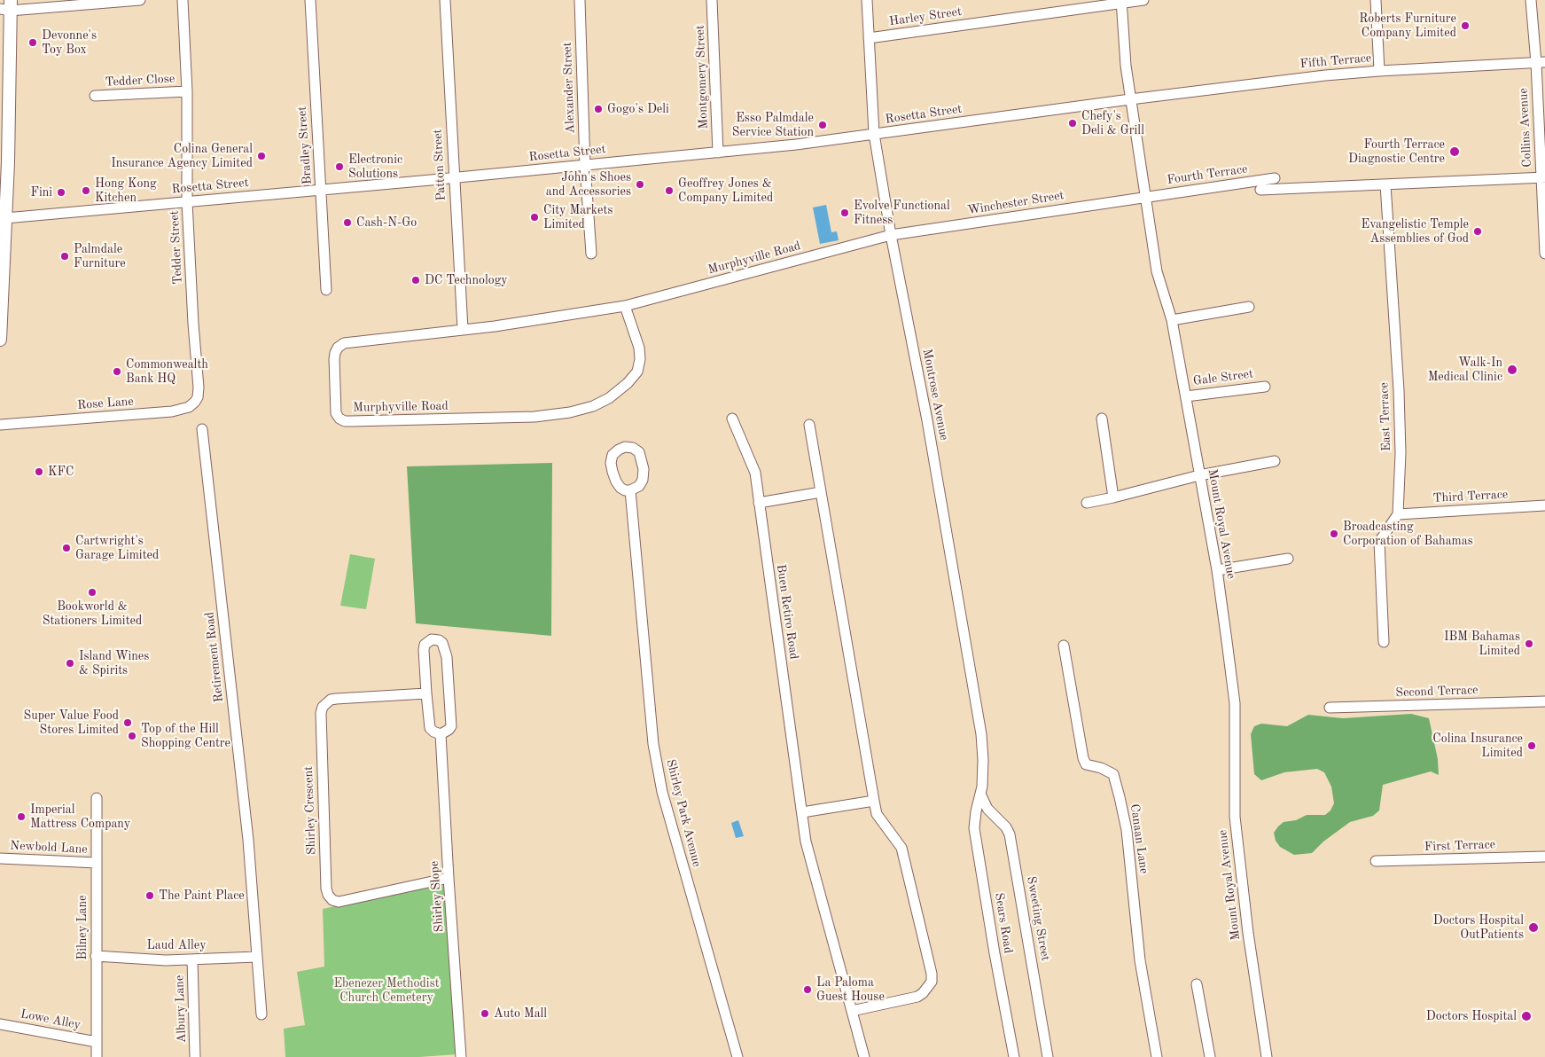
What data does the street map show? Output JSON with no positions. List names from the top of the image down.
{
  "streets": {
    "street": [
      "Harley Street",
      "Fifth Terrace",
      "Montgomery Street",
      "Tedder Close",
      "Alexander Street",
      "Rosetta Street",
      "Collins Avenue",
      "Bradley Street",
      "Patton Street",
      "Fourth Terrace",
      "Winchester Street",
      "Tedder Street",
      "Murphyville Road",
      "Gale Street",
      "Montrose Avenue",
      "Rose Lane",
      "East Terrace",
      "Third Terrace",
      "Mount Royal Avenue",
      "Buen Retiro Road",
      "Retirement Road",
      "Second Terrace",
      "Shirley Crescent",
      "Shirley Park Avenue",
      "Canaan Lane",
      "First Terrace",
      "Newbold Lane",
      "Shirley Slope",
      "Sweeting Street",
      "Sears Road",
      "Bilney Lane",
      "Laud Alley",
      "Albury Lane",
      "Lowe Alley"
    ]
  },
  "crossings": [
    ["Harley Street", "Montrose Avenue"],
    ["Harley Street", "Mount Royal Avenue"],
    ["Fifth Terrace", "Rosetta Street"],
    ["Fifth Terrace", "Collins Avenue"],
    ["Fifth Terrace", "Mount Royal Avenue"],
    ["Montgomery Street", "Rosetta Street"],
    ["Tedder Close", "Tedder Street"],
    ["Alexander Street", "Rosetta Street"],
    ["Rosetta Street", "Bradley Street"],
    ["Rosetta Street", "Patton Street"],
    ["Rosetta Street", "Tedder Street"],
    ["Rosetta Street", "Montrose Avenue"],
    ["Rosetta Street", "Mount Royal Avenue"],
    ["Collins Avenue", "Fourth Terrace"],
    ["Patton Street", "Murphyville Road"],
    ["Fourth Terrace", "Winchester Street"],
    ["Fourth Terrace", "East Terrace"],
    ["Fourth Terrace", "Mount Royal Avenue"],
    ["Winchester Street", "Murphyville Road"],
    ["Winchester Street", "Montrose Avenue"],
    ["Winchester Street", "Mount Royal Avenue"],
    ["Tedder Street", "Rose Lane"],
    ["Murphyville Road", "Montrose Avenue"],
    ["Gale Street", "Mount Royal Avenue"],
    ["Montrose Avenue", "Sweeting Street"],
    ["Montrose Avenue", "Sears Road"],
    ["East Terrace", "Third Terrace"],
    ["Retirement Road", "Laud Alley"],
    ["Shirley Crescent", "Shirley Slope"],
    ["Newbold Lane", "Bilney Lane"],
    ["Sweeting Street", "Sears Road"],
    ["Bilney Lane", "Laud Alley"],
    ["Bilney Lane", "Lowe Alley"],
    ["Laud Alley", "Albury Lane"]
  ],
  "parks": ["Ebenezer Methodist Church Cemetery"],
  "places": [
    "Roberts Furniture Company Limited",
    "Devonne's Toy Box",
    "Gogo's Deli",
    "Chefy's Deli & Grill",
    "Esso Palmdale Service Station",
    "Fourth Terrace Diagnostic Centre",
    "Colina General Insurance Agency Limited",
    "Electronic Solutions",
    "John's Shoes and Accessories",
    "Hong Kong Kitchen",
    "Geoffrey Jones & Company Limited",
    "Fini",
    "Evolve Functional Fitness",
    "City Markets Limited",
    "Cash-N-Go",
    "Evangelistic Temple Assemblies of God",
    "Palmdale Furniture",
    "DC Technology",
    "Walk-In Medical Clinic",
    "Commonwealth Bank HQ",
    "KFC",
    "Broadcasting Corporation of Bahamas",
    "Cartwright's Garage Limited",
    "Bookworld & Stationers Limited",
    "IBM Bahamas Limited",
    "Island Wines & Spirits",
    "Super Value Food Stores Limited",
    "Top of the Hill Shopping Centre",
    "Colina Insurance Limited",
    "Imperial Mattress Company",
    "The Paint Place",
    "Doctors Hospital OutPatients",
    "La Paloma Guest House",
    "Auto Mall",
    "Doctors Hospital"
  ]
}
